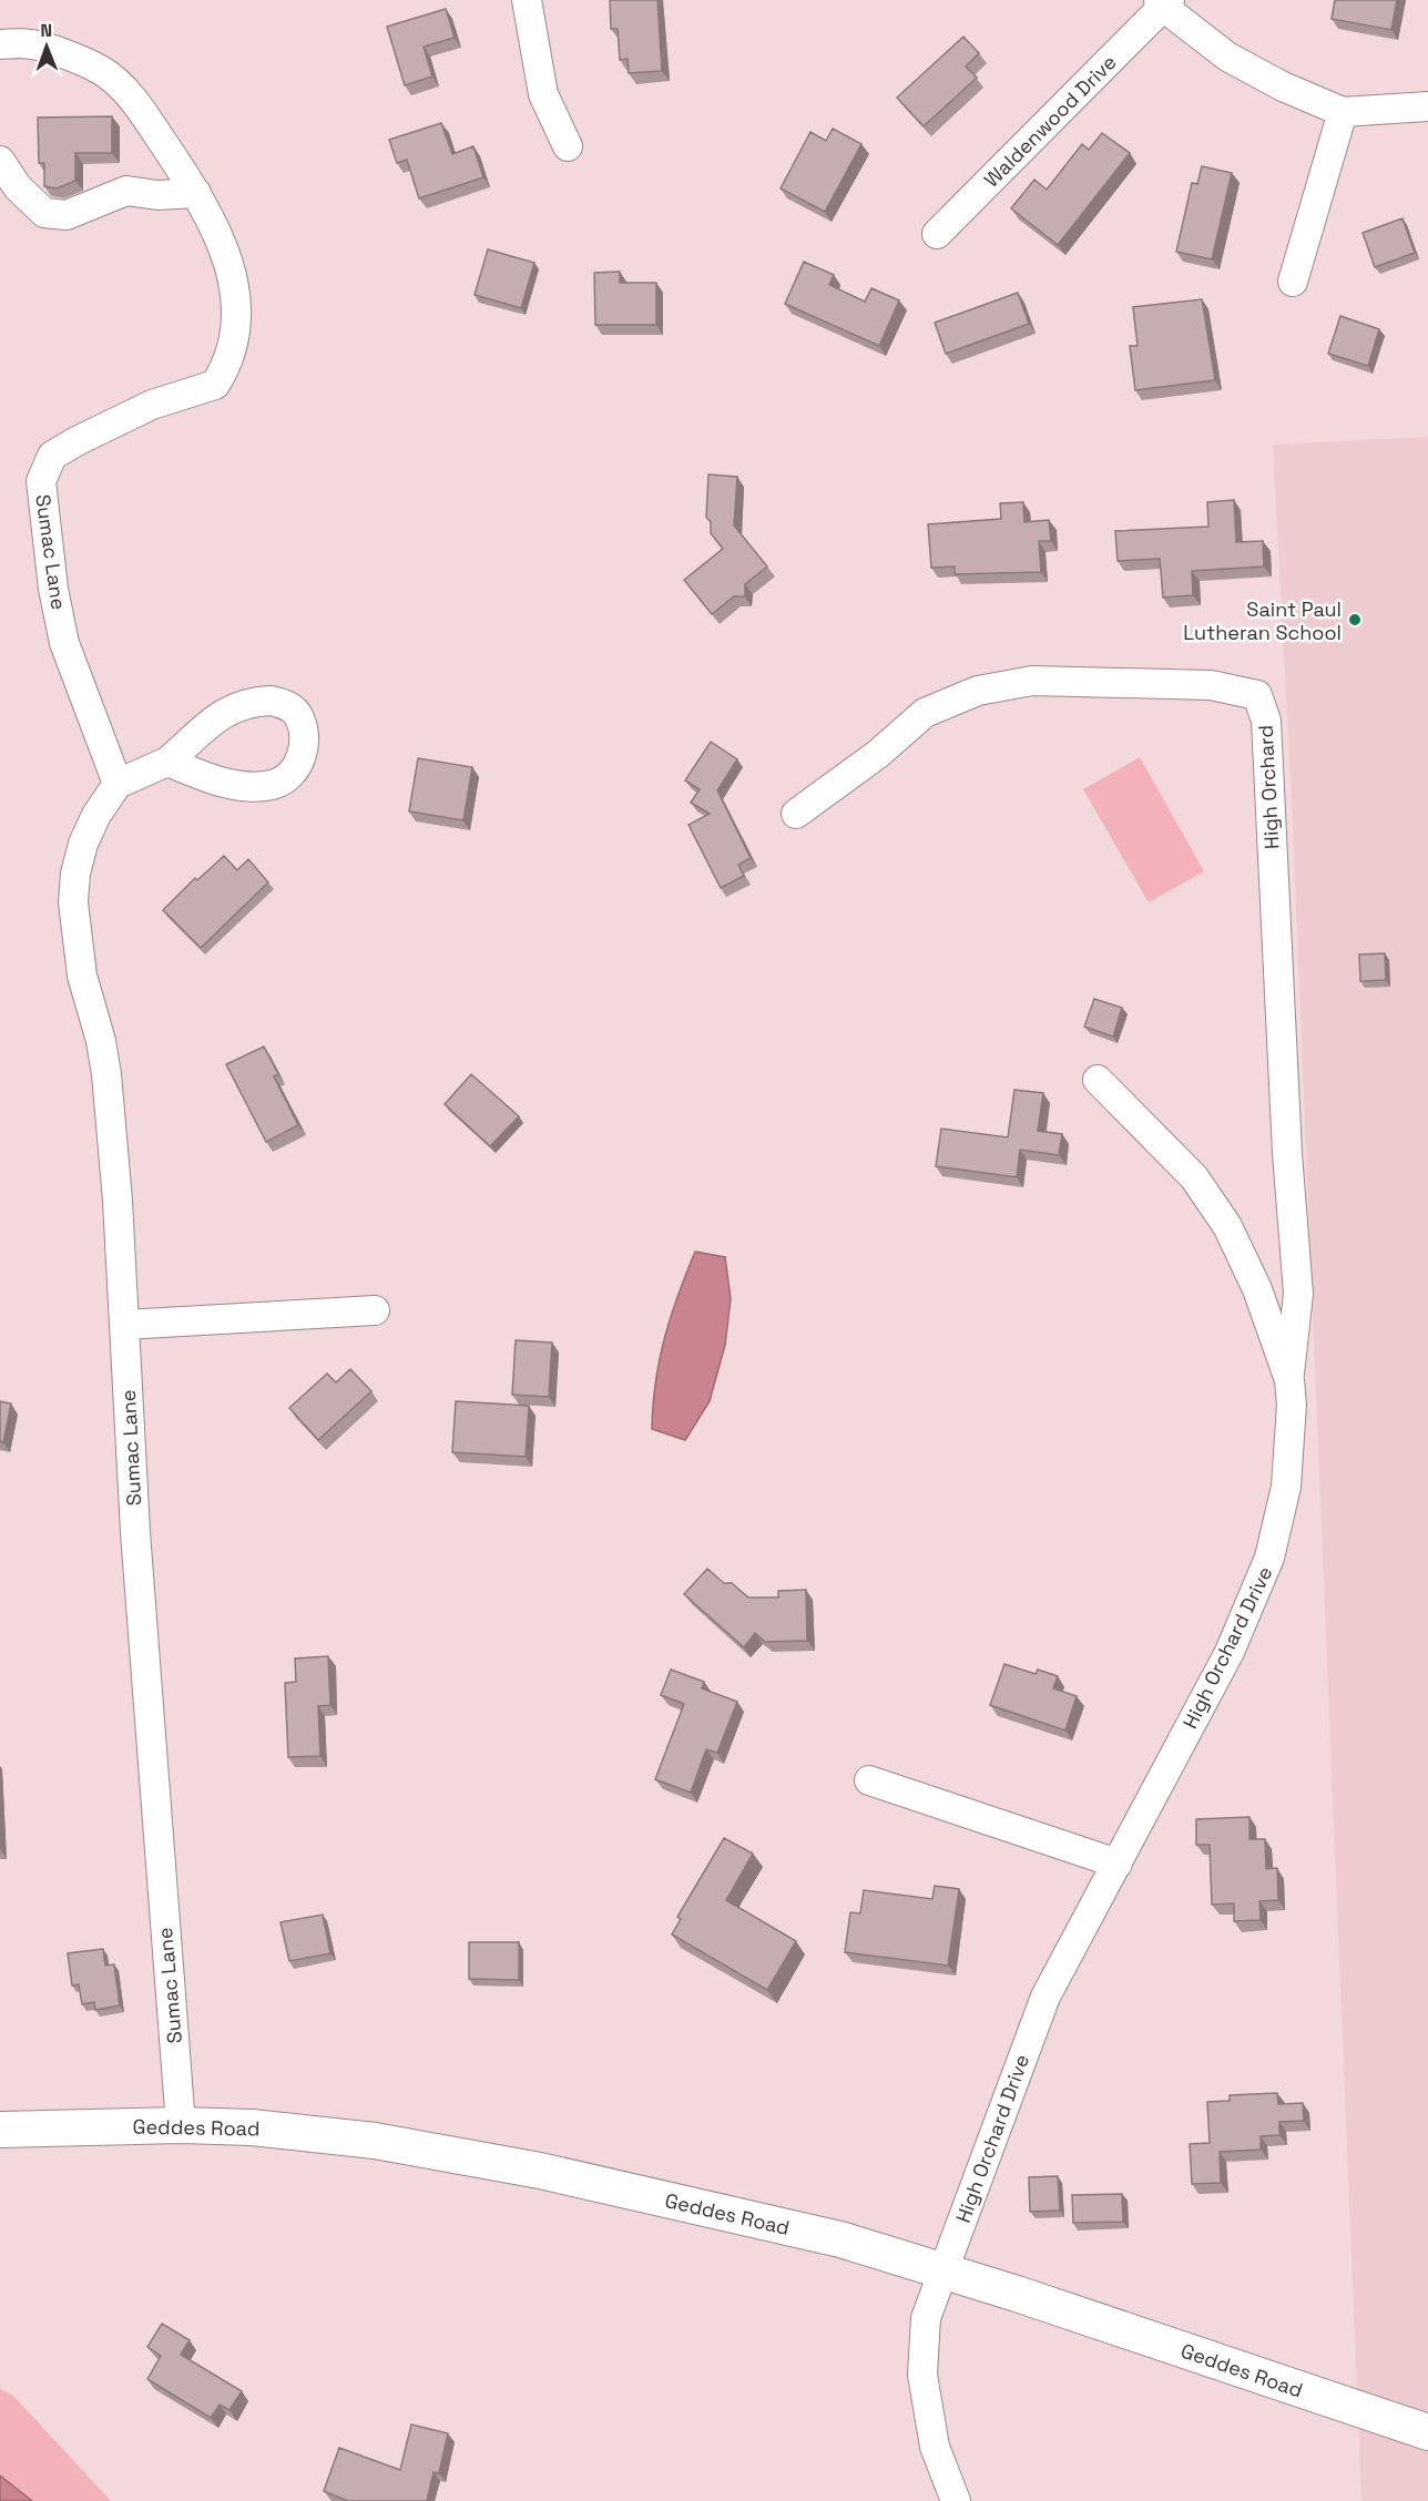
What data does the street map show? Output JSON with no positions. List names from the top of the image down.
{
  "streets": {
    "main road": ["Geddes Road"],
    "street": [
      "Waldenwood Drive",
      "Sumac Lane",
      "High Orchard",
      "High Orchard Drive"
    ]
  },
  "crossings": [
    ["Sumac Lane", "Geddes Road"],
    ["High Orchard", "High Orchard Drive"],
    ["High Orchard Drive", "Geddes Road"]
  ],
  "places": ["Saint Paul Lutheran School"],
  "north": "top"
}
